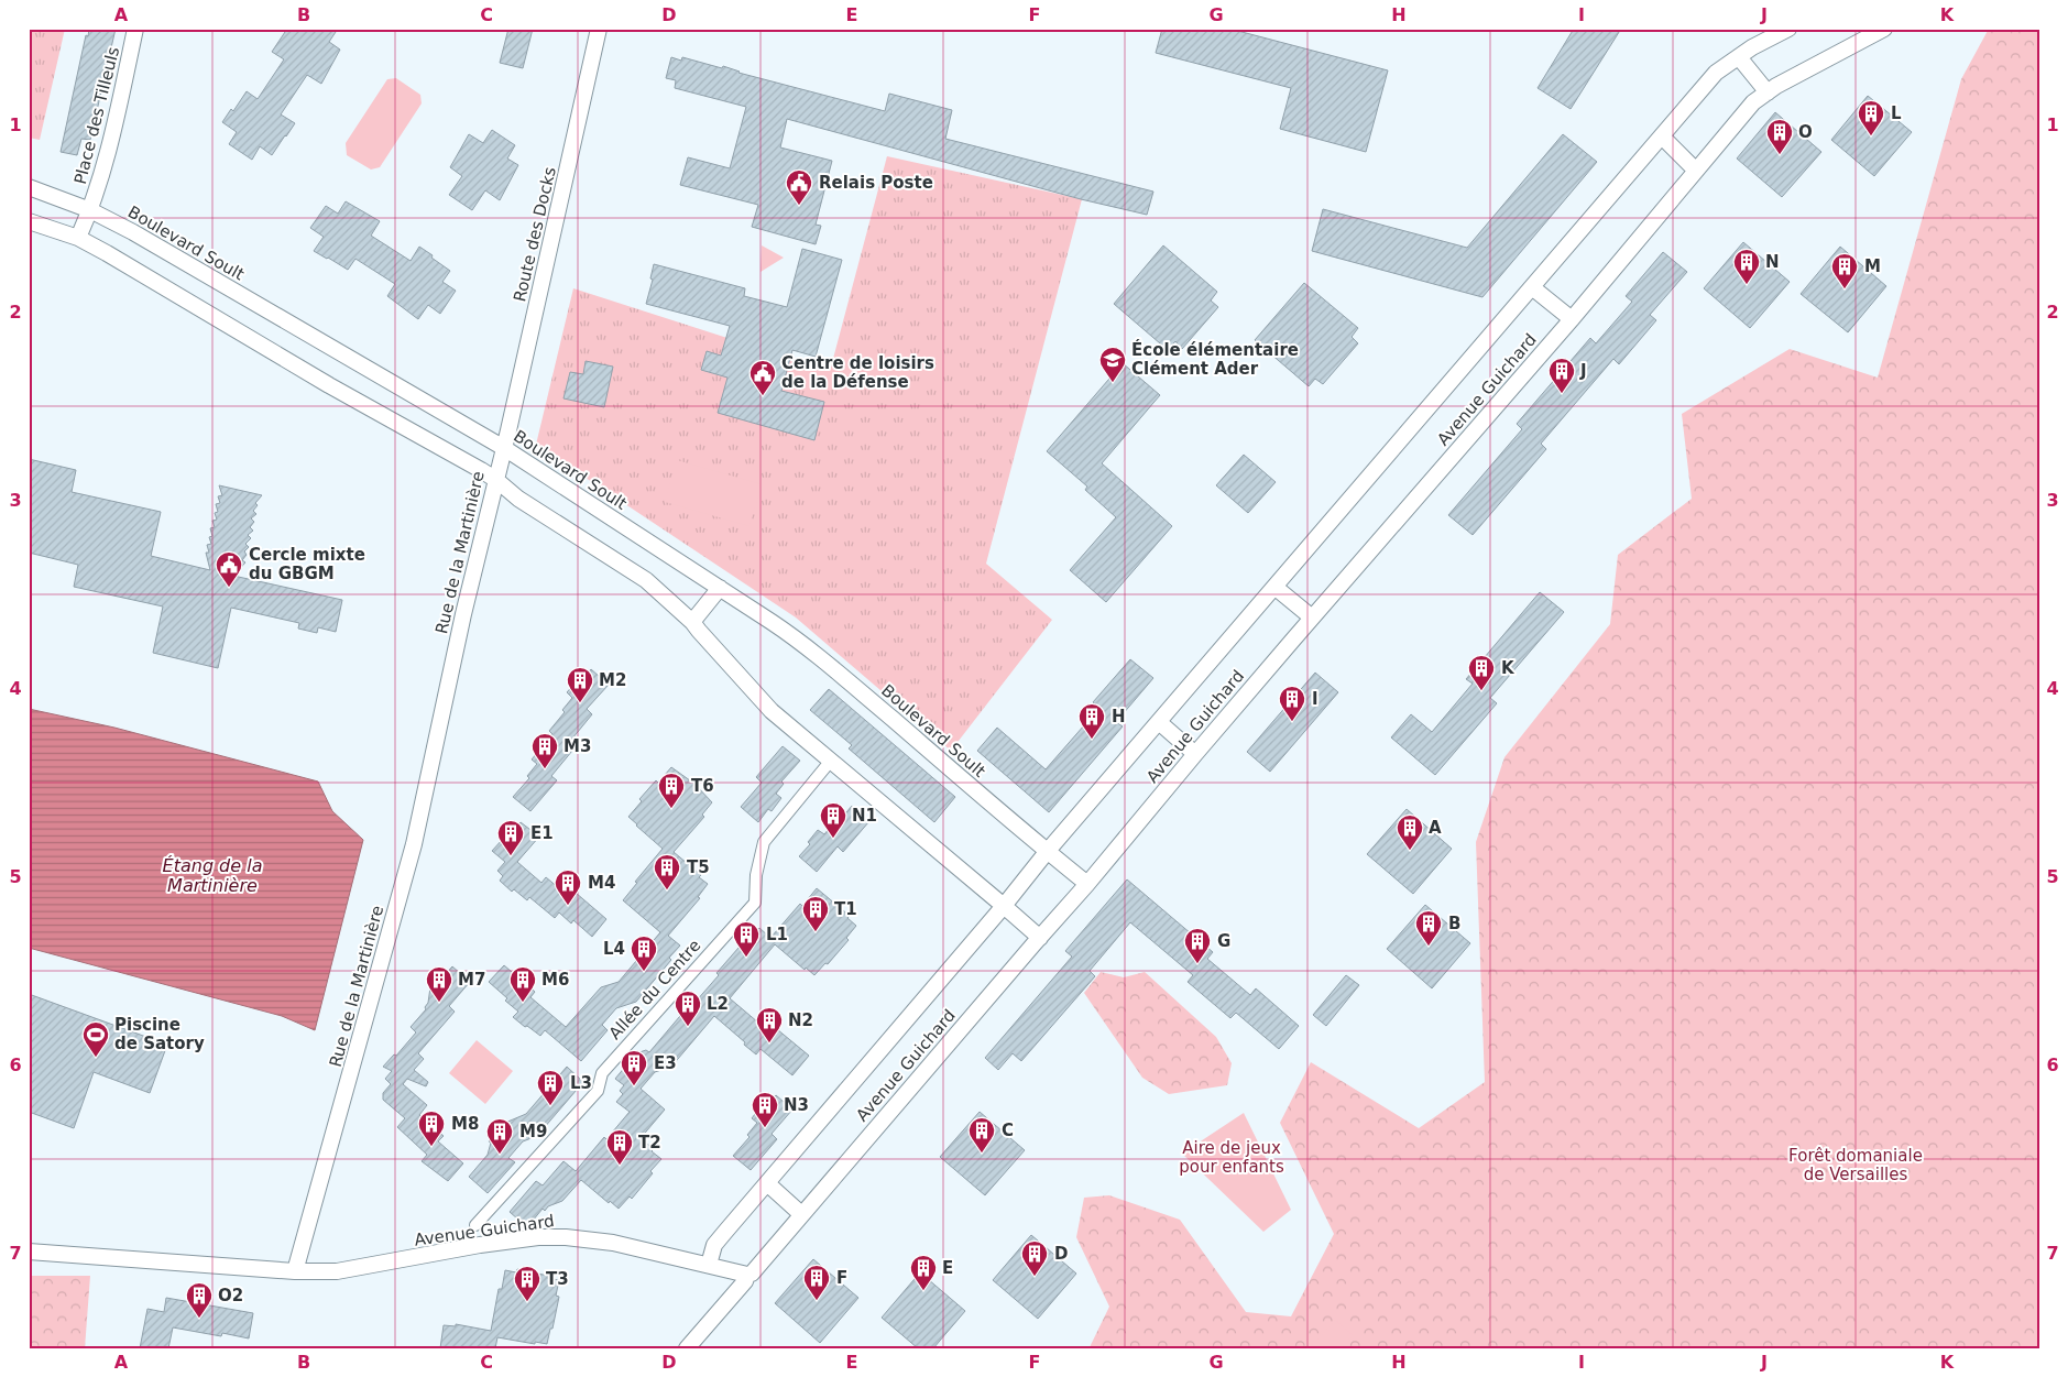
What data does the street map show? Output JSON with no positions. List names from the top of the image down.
{
  "streets": {
    "street": [
      "Place des Tilleuls",
      "Route des Docks",
      "Boulevard Soult",
      "Avenue Guichard",
      "Rue de la Martinière",
      "Allée du Centre"
    ]
  },
  "crossings": [
    ["Place des Tilleuls", "Boulevard Soult"],
    ["Route des Docks", "Boulevard Soult"],
    ["Route des Docks", "Rue de la Martinière"],
    ["Boulevard Soult", "Avenue Guichard"],
    ["Boulevard Soult", "Rue de la Martinière"],
    ["Avenue Guichard", "Rue de la Martinière"]
  ],
  "water": ["Étang de la Martinière"],
  "parks": ["Aire de jeux pour enfants", "Forêt domaniale de Versailles"],
  "places": {
    "building": [
      "L",
      "O",
      "N",
      "M",
      "J",
      "K",
      "M2",
      "I",
      "H",
      "M3",
      "T6",
      "N1",
      "A",
      "E1",
      "T5",
      "M4",
      "T1",
      "B",
      "L1",
      "G",
      "L4",
      "M7",
      "M6",
      "L2",
      "N2",
      "E3",
      "L3",
      "N3",
      "M8",
      "C",
      "M9",
      "T2",
      "D",
      "E",
      "F",
      "T3",
      "O2"
    ],
    "public building": ["Relais Poste", "Centre de loisirs de la Défense", "Cercle mixte du GBGM"],
    "school or university": ["École élémentaire Clément Ader"],
    "sports": ["Piscine de Satory"]
  },
  "grid": {
    "columns": [
      "A",
      "B",
      "C",
      "D",
      "E",
      "F",
      "G",
      "H",
      "I",
      "J",
      "K"
    ],
    "rows": [
      "1",
      "2",
      "3",
      "4",
      "5",
      "6",
      "7"
    ]
  }
}
